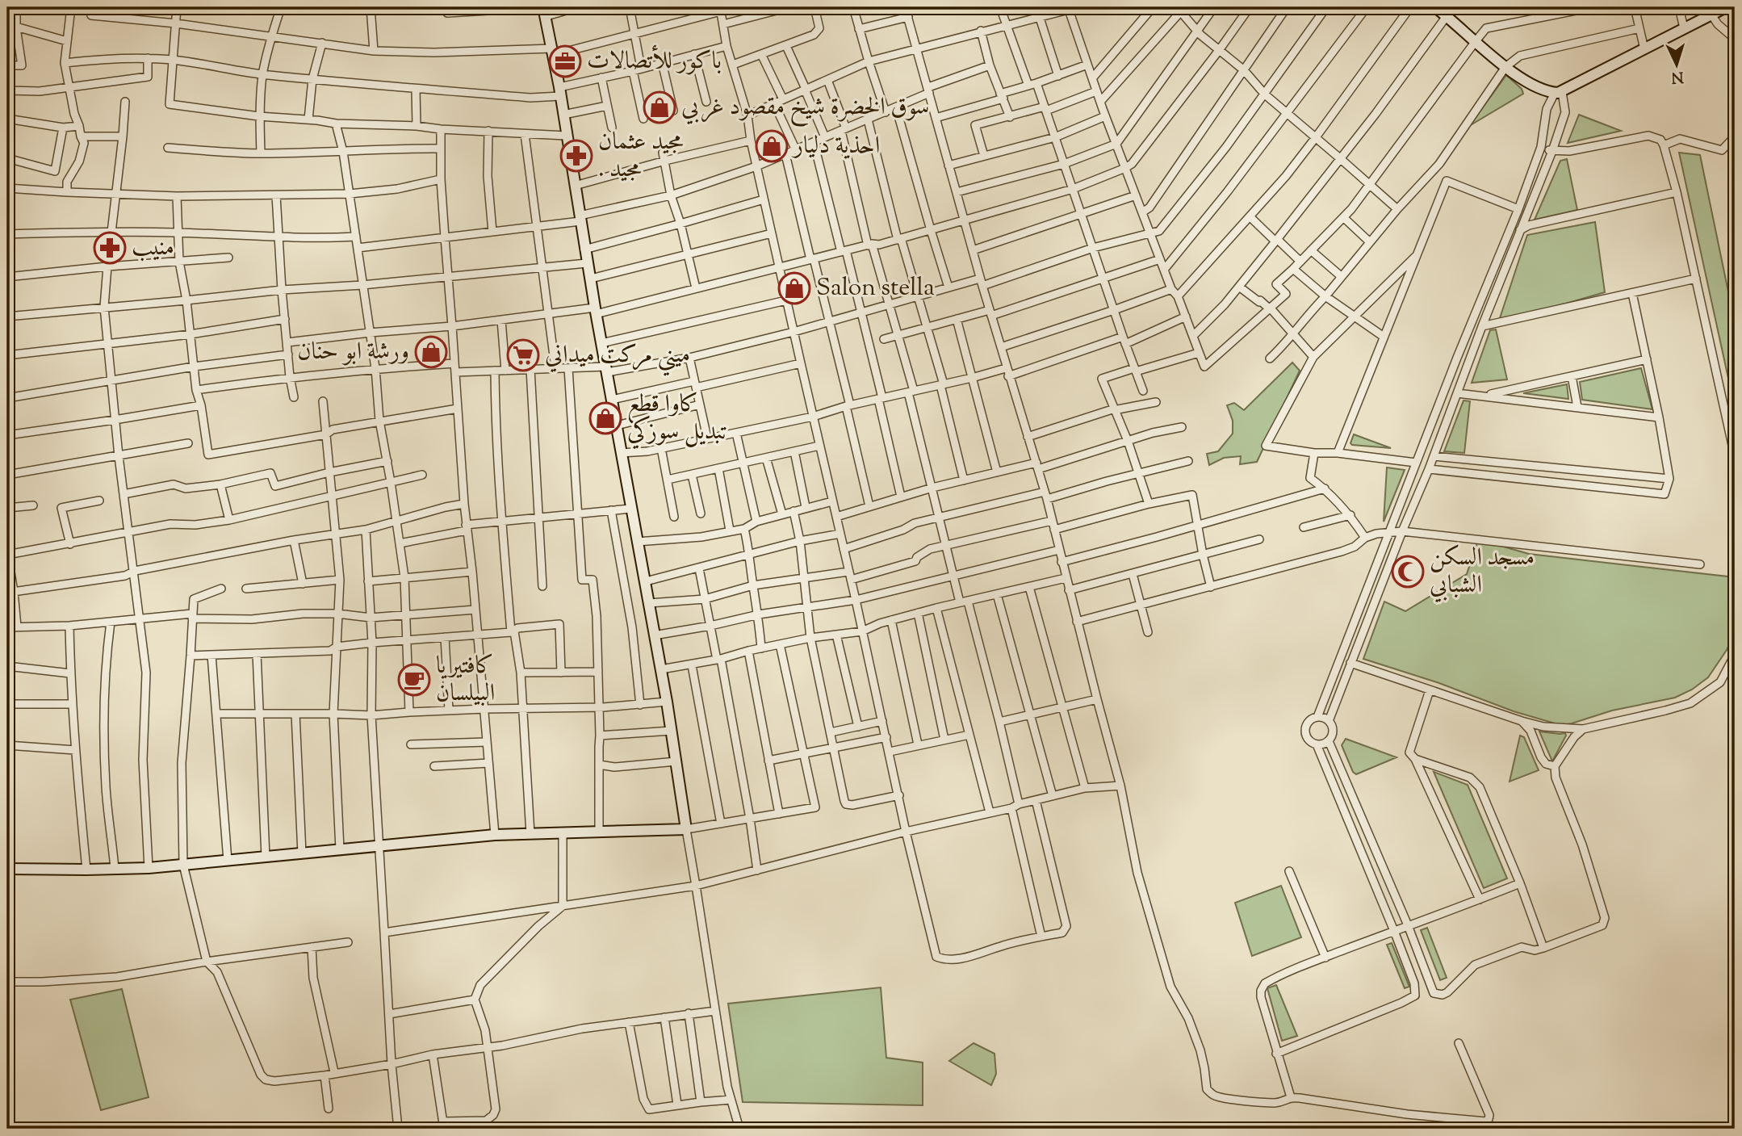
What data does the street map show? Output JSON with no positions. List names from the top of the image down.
{
  "places": {
    "office": ["باكور للأتصالات"],
    "shop": [
      "سوق الخضرة شيخ مقصود غربي",
      "احذية دليار",
      "Salon stella",
      "ورشة ابو حنان",
      "كاوا قطع تبديل سوزكي"
    ],
    "pharmacy": ["مجيد عثمان . مجيد", "منيب"],
    "supermarket": ["ميني مركت ميداني"],
    "mosque": ["مسجد السكن الشبابي"],
    "cafe": ["كافتيريا البيلسان"]
  },
  "north": "bottom"
}
